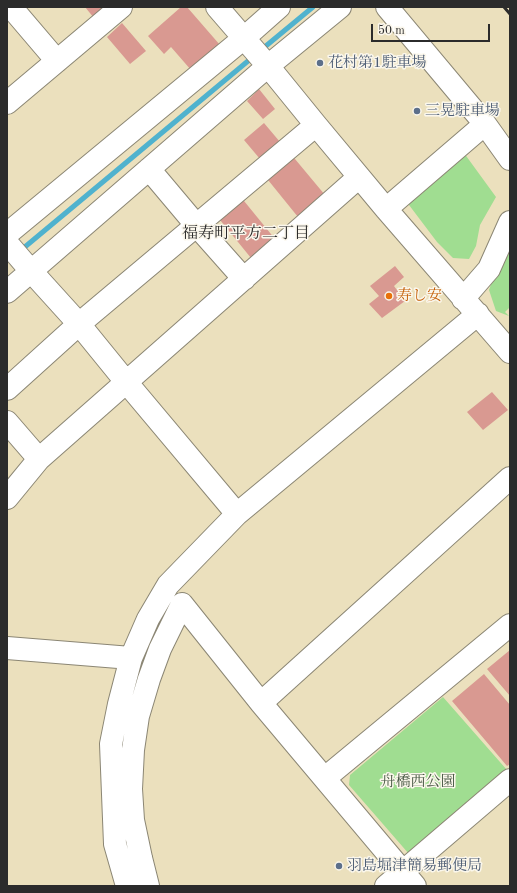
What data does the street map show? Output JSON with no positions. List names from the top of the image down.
{
  "districts": ["福寿町平方二丁目"],
  "parks": ["舟橋西公園"],
  "places": [
    "花村第1駐車場",
    "三晃駐車場",
    "寿し安",
    "羽島堀津簡易郵便局"
  ],
  "scale_bar": "50 m"
}
